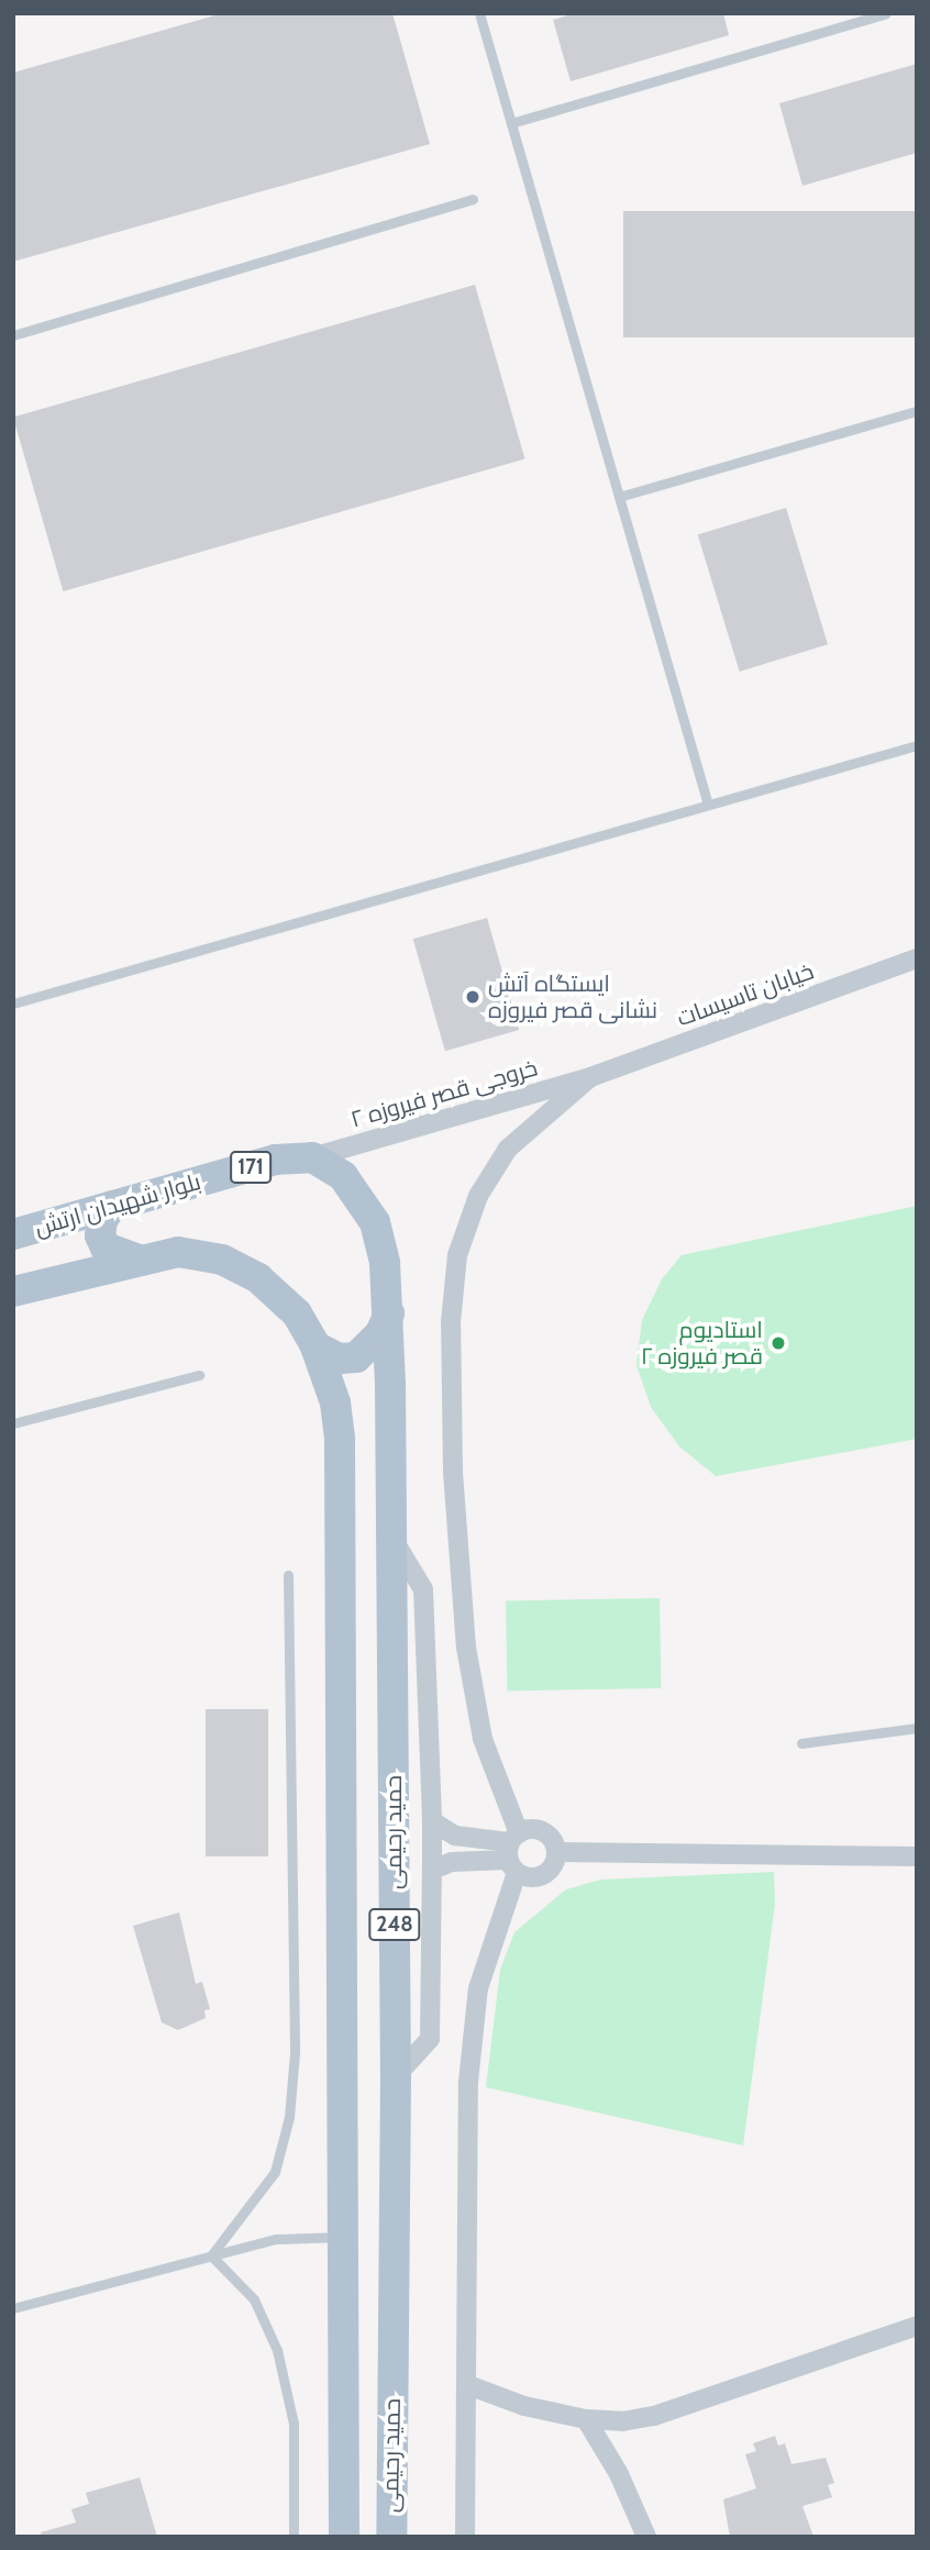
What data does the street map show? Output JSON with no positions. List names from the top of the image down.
{
  "streets": {
    "main road": [
      "171",
      "بلوار شهیدان ارتش",
      "حمید رحیمی",
      "248"
    ],
    "street": ["خیابان تاسیسات", "خروجی قصر فیروزه ۲"]
  },
  "crossings": [
    ["خیابان تاسیسات", "خروجی قصر فیروزه ۲"],
    ["خروجی قصر فیروزه ۲", "بلوار شهیدان ارتش"]
  ],
  "places": ["ایستگاه آتش نشانی قصر فیروزه", "استادیوم قصر فیروزه ۲"]
}
